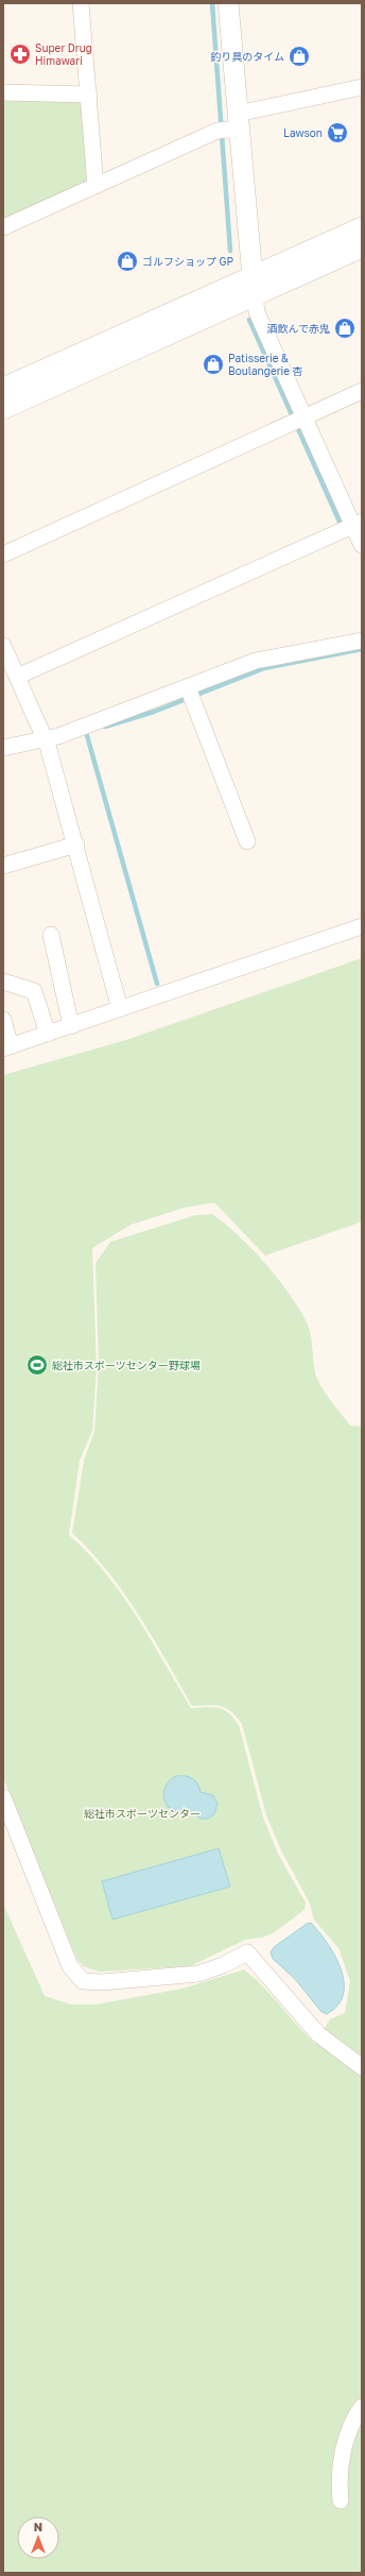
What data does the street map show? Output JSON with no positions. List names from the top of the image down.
{
  "parks": ["総社市スポーツセンター"],
  "places": {
    "pharmacy": ["Super Drug Himawari"],
    "shop": [
      "釣り具のタイム",
      "ゴルフショップ GP",
      "酒飲んで赤鬼",
      "Patisserie & Boulangerie 杏"
    ],
    "supermarket": ["Lawson"],
    "sports": ["総社市スポーツセンター野球場"]
  },
  "north": "top"
}
